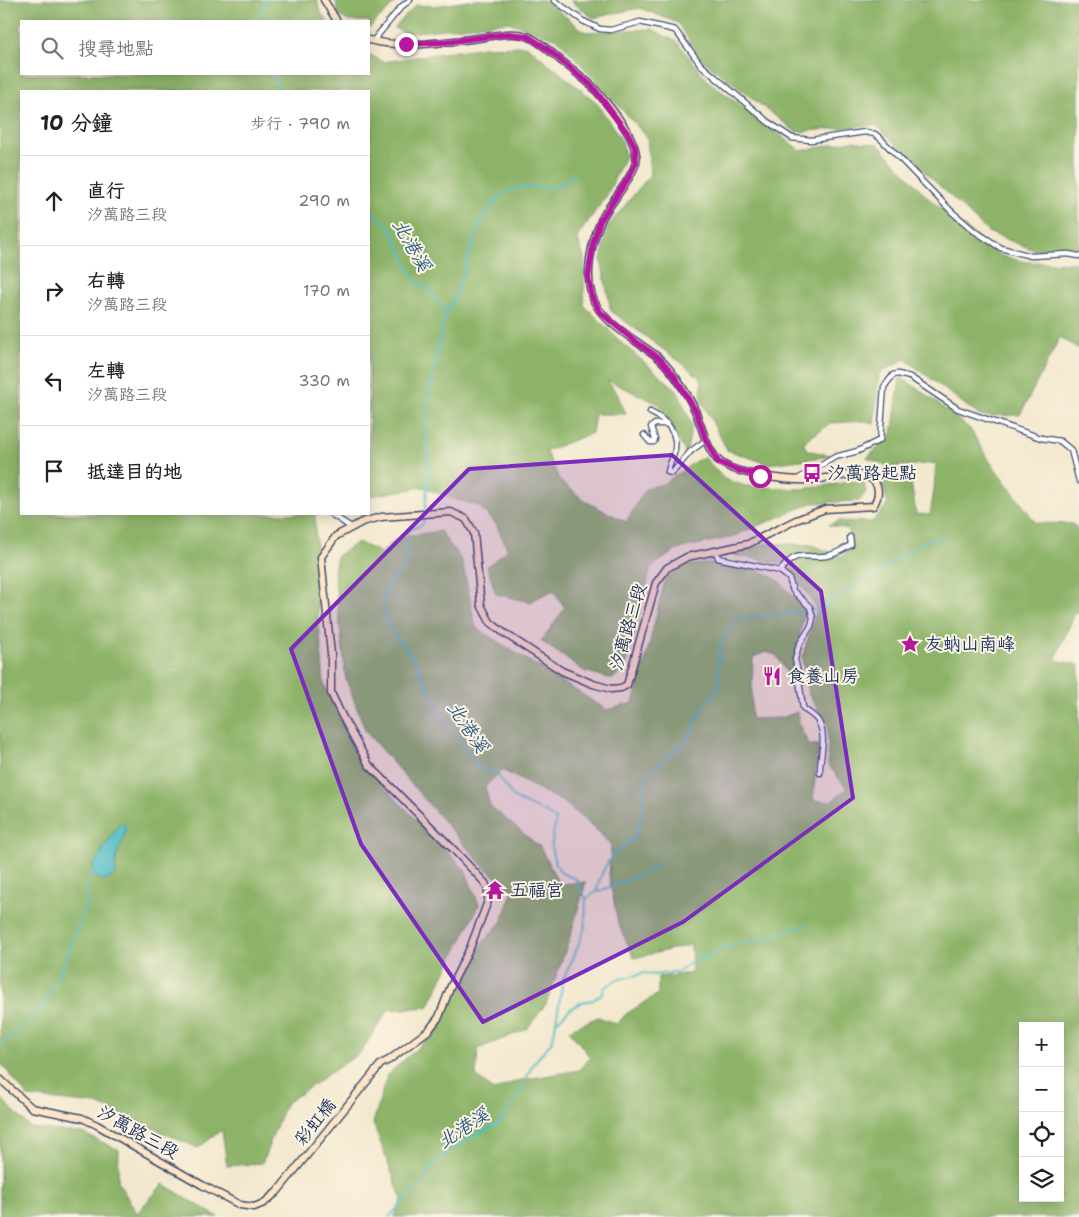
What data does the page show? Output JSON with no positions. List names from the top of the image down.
{
  "streets": {
    "street": ["汐萬路三段", "彩虹橋"]
  },
  "crossings": [
    ["汐萬路三段", "彩虹橋"]
  ],
  "water": ["北港溪"],
  "places": {
    "bus stop": ["汐萬路起點"],
    "place": ["友蚋山南峰"],
    "restaurant": ["食養山房"],
    "temple": ["五福宮"]
  },
  "page": {
    "search": "搜尋地點",
    "heading": ["10 分鐘", "步行 · 790 m"],
    "list": [
      ["直行", "汐萬路三段", "290 m"],
      ["右轉", "汐萬路三段", "170 m"],
      ["左轉", "汐萬路三段", "330 m"],
      "抵達目的地"
    ],
    "map_buttons": ["+", "−"]
  }
}
